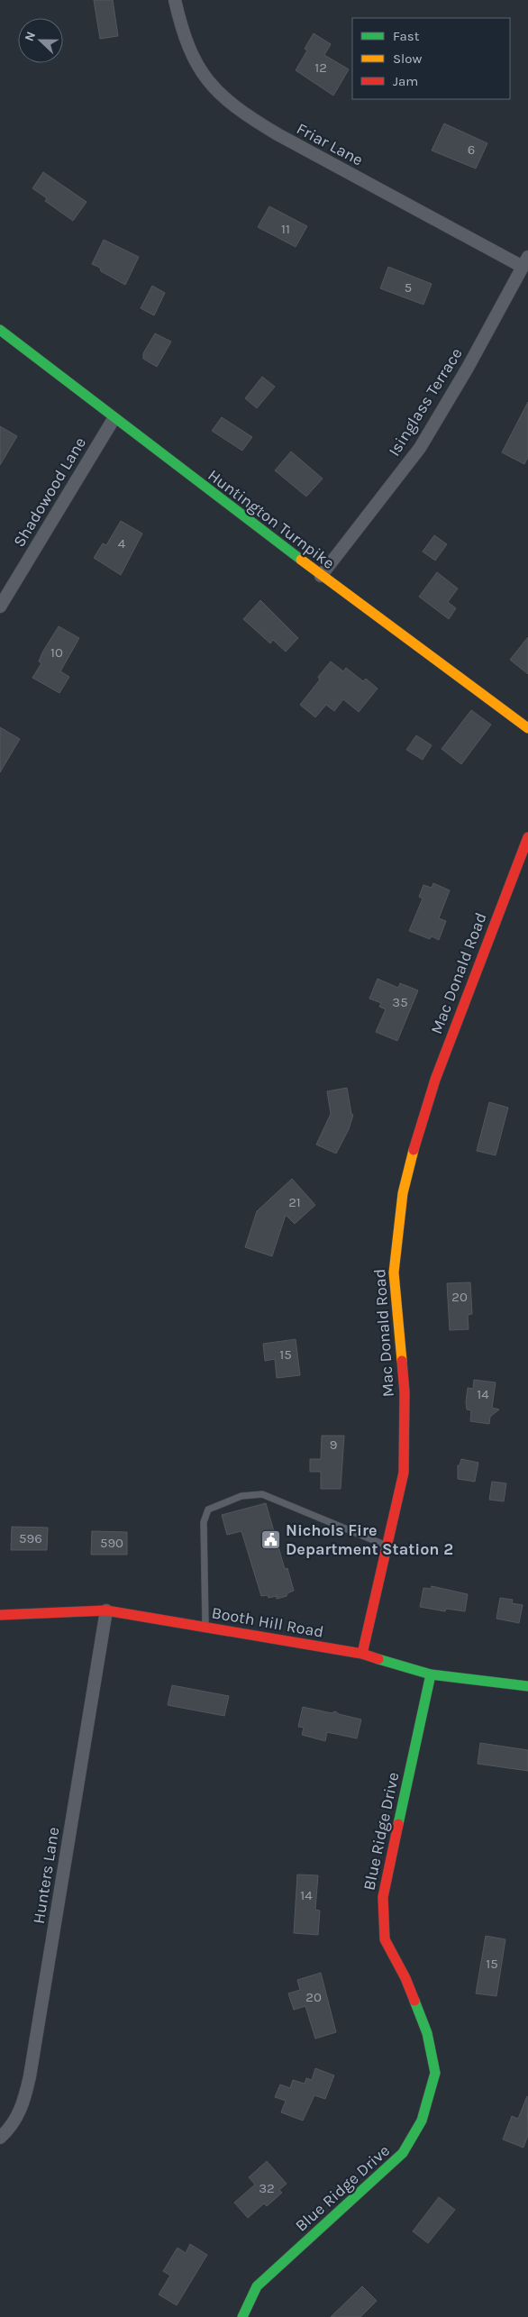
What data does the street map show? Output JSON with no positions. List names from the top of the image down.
{
  "streets": {
    "street": [
      "Friar Lane",
      "Isinglass Terrace",
      "Shadowood Lane",
      "Huntington Turnpike",
      "Mac Donald Road",
      "Booth Hill Road",
      "Blue Ridge Drive",
      "Hunters Lane"
    ]
  },
  "crossings": [
    ["Friar Lane", "Isinglass Terrace"],
    ["Isinglass Terrace", "Huntington Turnpike"],
    ["Shadowood Lane", "Huntington Turnpike"],
    ["Mac Donald Road", "Booth Hill Road"],
    ["Booth Hill Road", "Blue Ridge Drive"],
    ["Booth Hill Road", "Hunters Lane"]
  ],
  "places": {
    "public building": ["Nichols Fire Department Station 2"]
  },
  "house_numbers": [
    "12",
    "6",
    "11",
    "5",
    "4",
    "10",
    "35",
    "21",
    "20",
    "15",
    "14",
    "9",
    "596",
    "590",
    "14",
    "15",
    "20",
    "32"
  ],
  "legend": ["Fast", "Slow", "Jam"],
  "north": "left"
}
